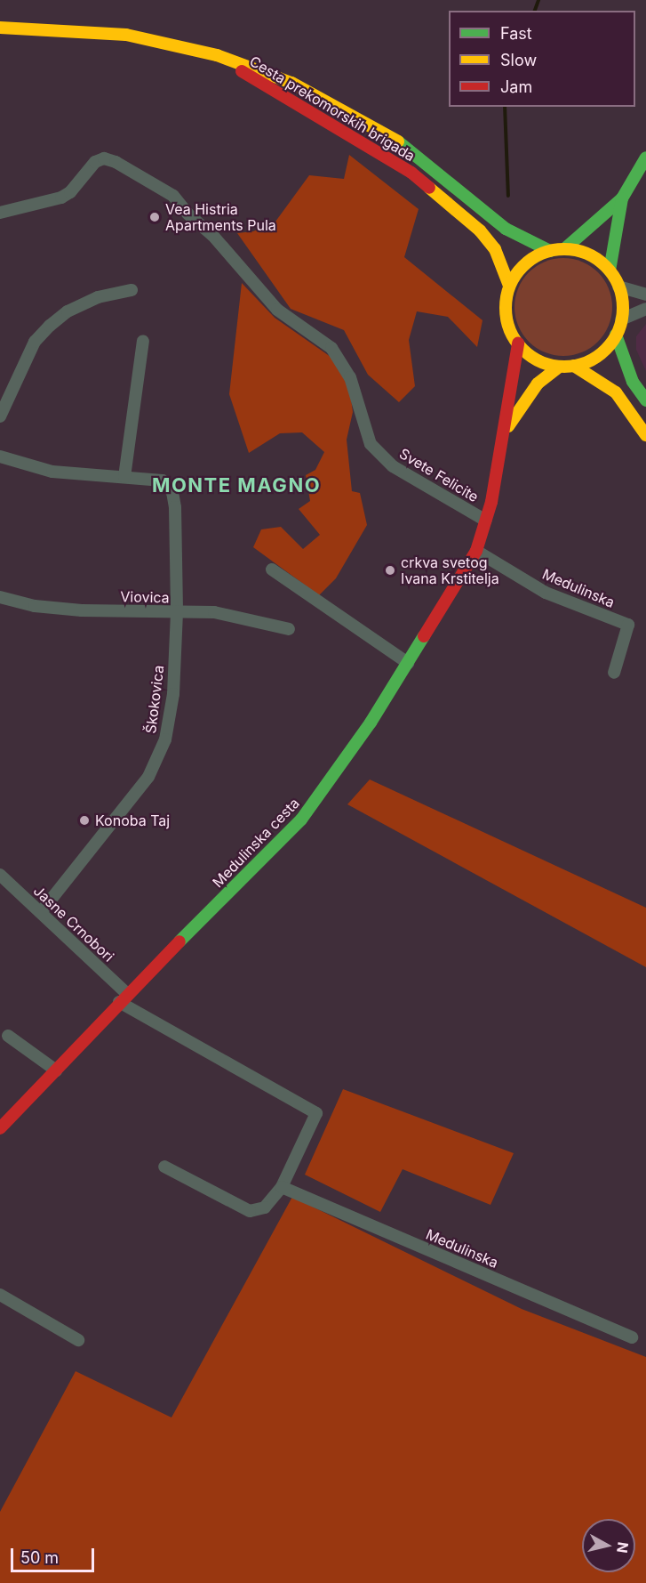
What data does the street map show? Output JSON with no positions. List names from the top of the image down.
{
  "streets": {
    "main road": ["Cesta prekomorskih brigada", "Medulinska cesta"],
    "street": [
      "Svete Felicite",
      "Medulinska",
      "Viovica",
      "Škokovica",
      "Jasne Crnobori"
    ]
  },
  "crossings": [
    ["Svete Felicite", "Medulinska cesta"],
    ["Medulinska", "Medulinska cesta"],
    ["Viovica", "Škokovica"],
    ["Škokovica", "Jasne Crnobori"],
    ["Medulinska cesta", "Jasne Crnobori"]
  ],
  "districts": ["MONTE MAGNO"],
  "places": ["Vea Histria Apartments Pula", "crkva svetog Ivana Krstitelja", "Konoba Taj"],
  "legend": ["Fast", "Slow", "Jam"],
  "scale_bar": "50 m",
  "north": "right"
}
